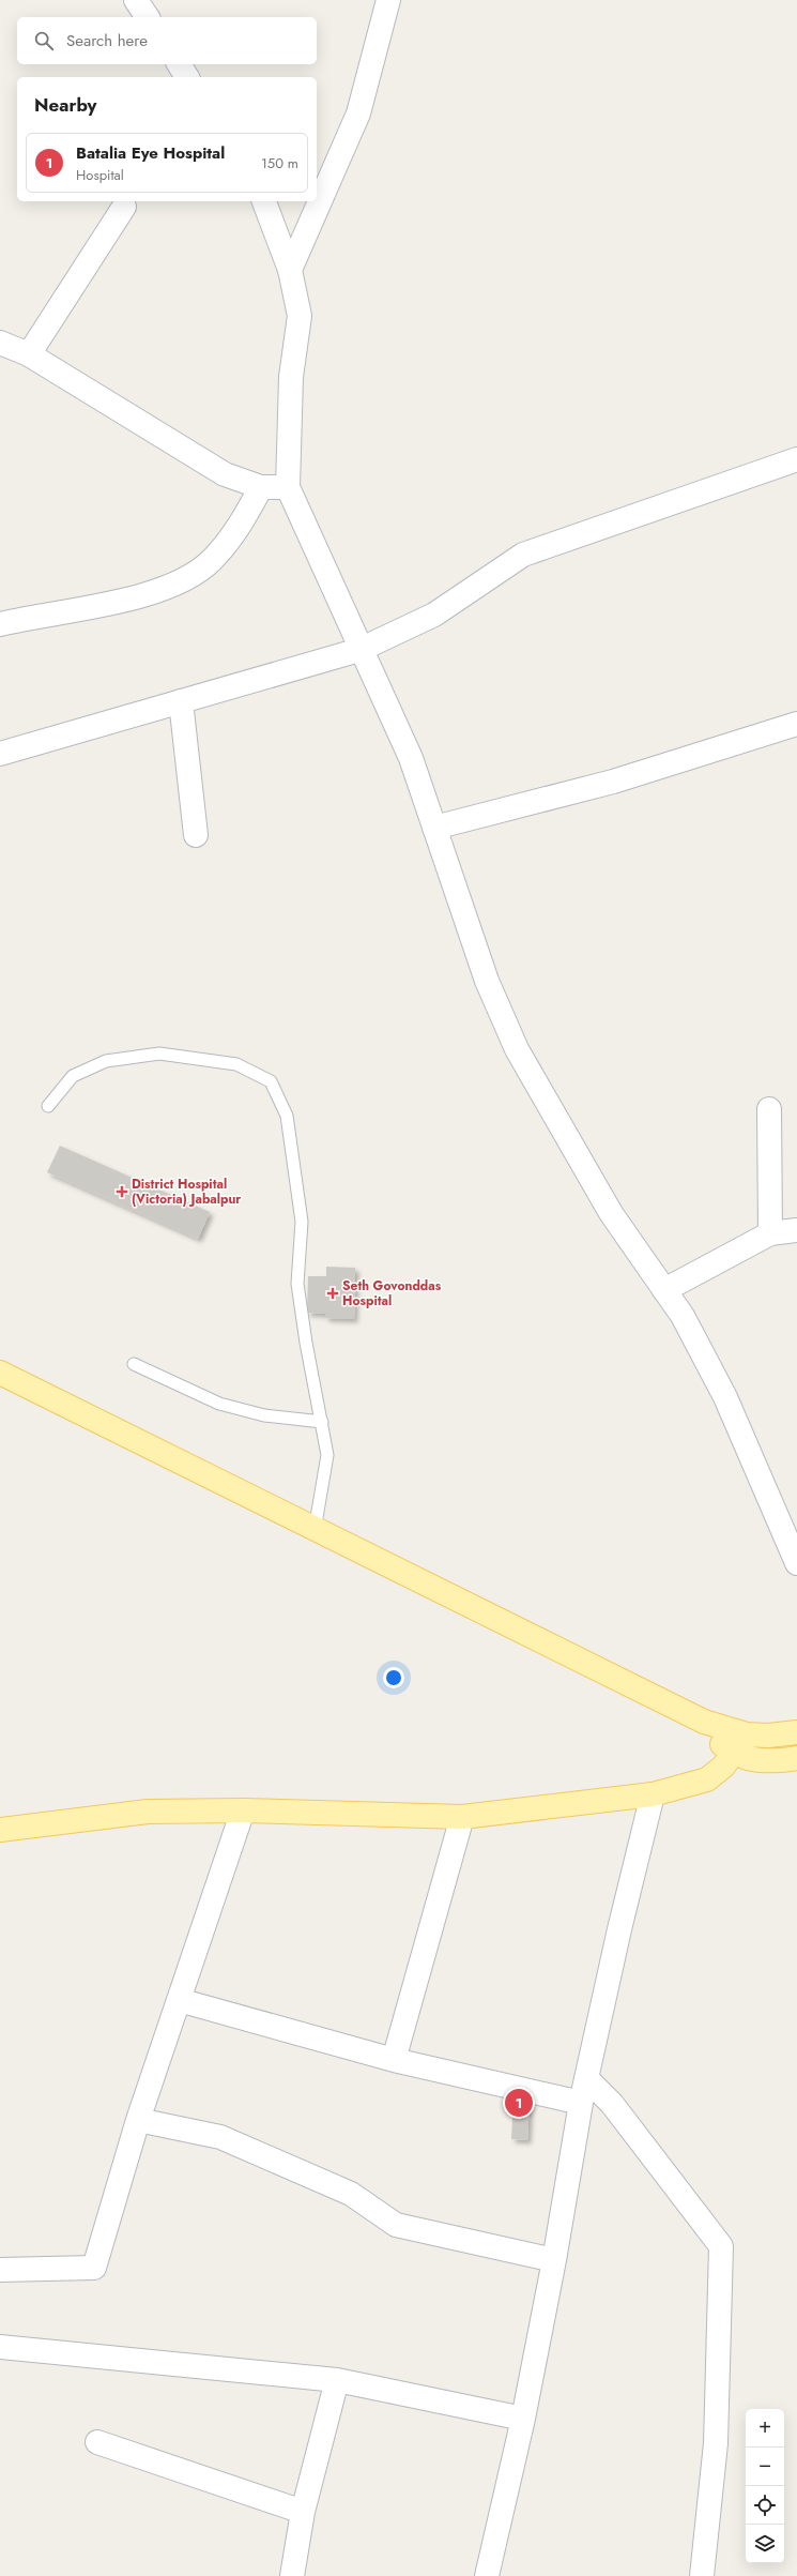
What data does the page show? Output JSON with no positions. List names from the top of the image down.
{
  "places": {
    "health": ["District Hospital (Victoria) Jabalpur", "Seth Govonddas Hospital"]
  },
  "page": {
    "search": "Search here",
    "heading": "Nearby",
    "list": [
      {
        "mark": "1",
        "name": "Batalia Eye Hospital",
        "note": "Hospital",
        "value": "150 m"
      }
    ],
    "pins": "1",
    "map_buttons": ["+", "−"]
  }
}
